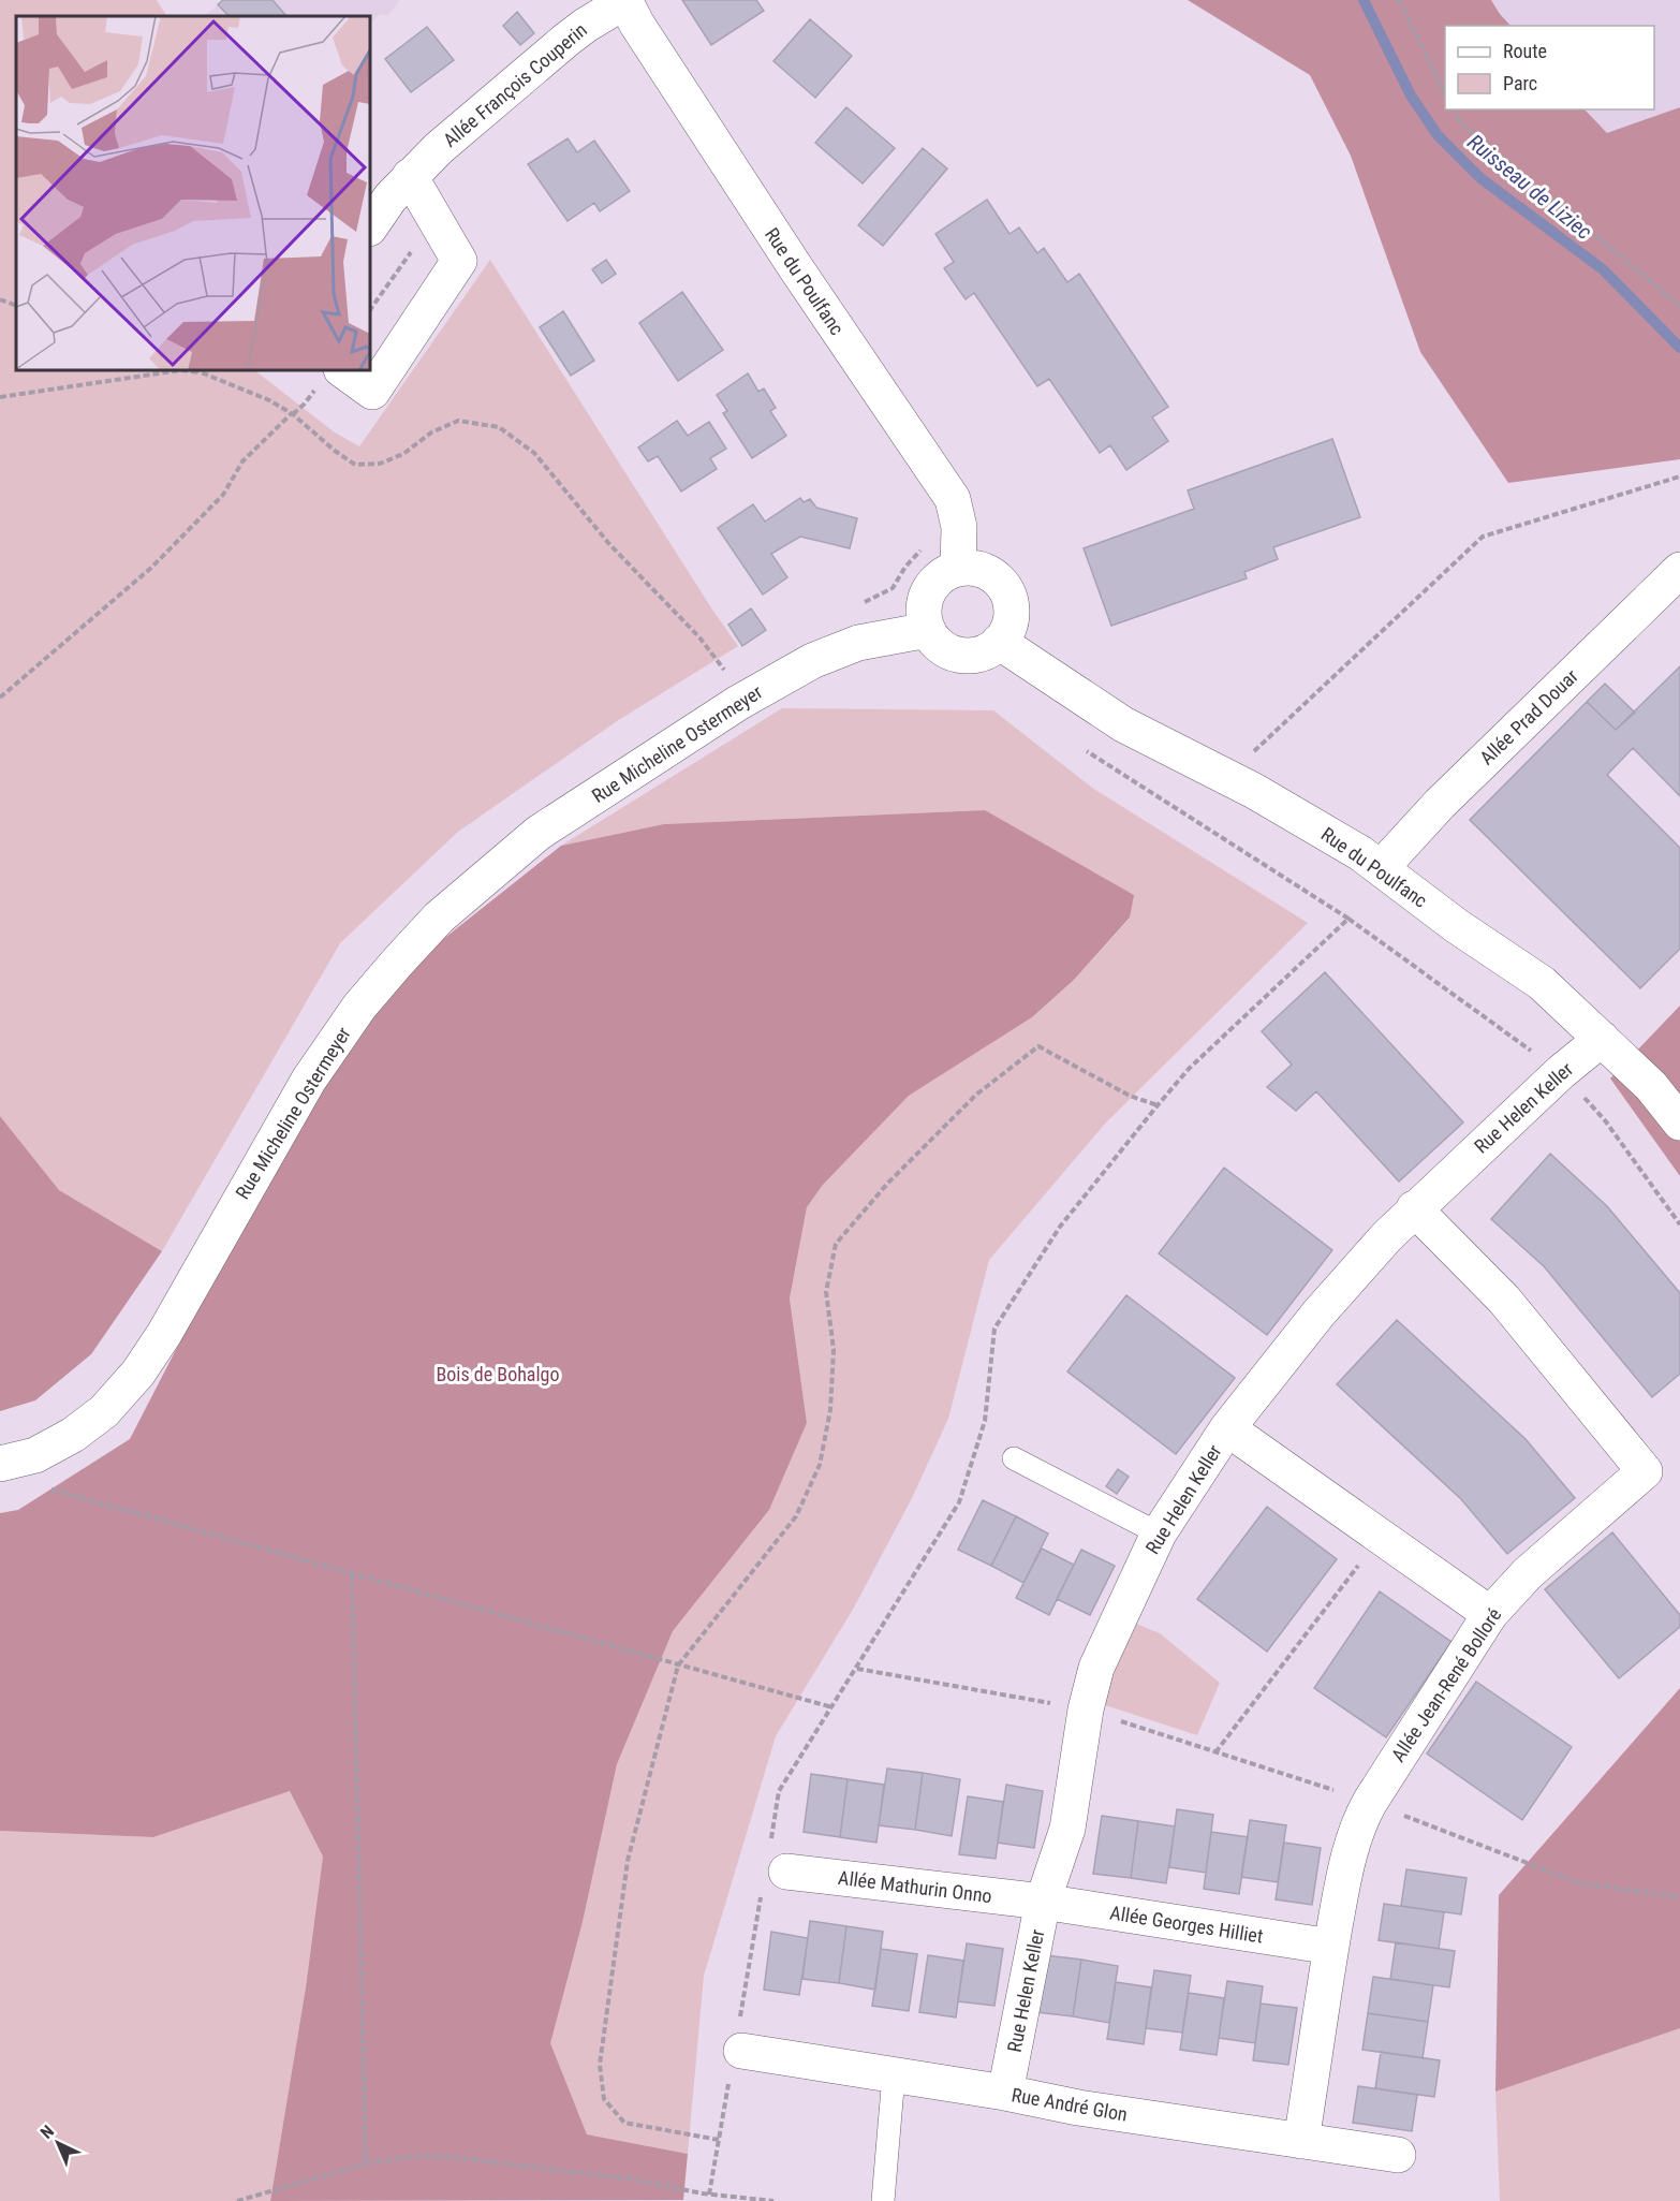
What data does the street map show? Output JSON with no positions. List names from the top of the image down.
{
  "streets": {
    "street": [
      "Allée François Couperin",
      "Rue du Poulfanc",
      "Allée Prad Douar",
      "Rue Micheline Ostermeyer",
      "Rue Helen Keller",
      "Allée Jean-René Bolloré",
      "Allée Mathurin Onno",
      "Allée Georges Hilliet",
      "Rue André Glon"
    ]
  },
  "crossings": [
    ["Allée François Couperin", "Rue du Poulfanc"],
    ["Rue du Poulfanc", "Allée Prad Douar"],
    ["Rue du Poulfanc", "Rue Micheline Ostermeyer"],
    ["Rue du Poulfanc", "Rue Helen Keller"],
    ["Rue Helen Keller", "Allée Jean-René Bolloré"],
    ["Rue Helen Keller", "Allée Mathurin Onno"],
    ["Rue Helen Keller", "Allée Georges Hilliet"],
    ["Rue Helen Keller", "Rue André Glon"],
    ["Allée Jean-René Bolloré", "Allée Georges Hilliet"],
    ["Allée Jean-René Bolloré", "Rue André Glon"],
    ["Allée Mathurin Onno", "Allée Georges Hilliet"]
  ],
  "water": ["Ruisseau de Liziec"],
  "parks": ["Bois de Bohalgo"],
  "legend": ["Route", "Parc"],
  "north": "top left"
}
